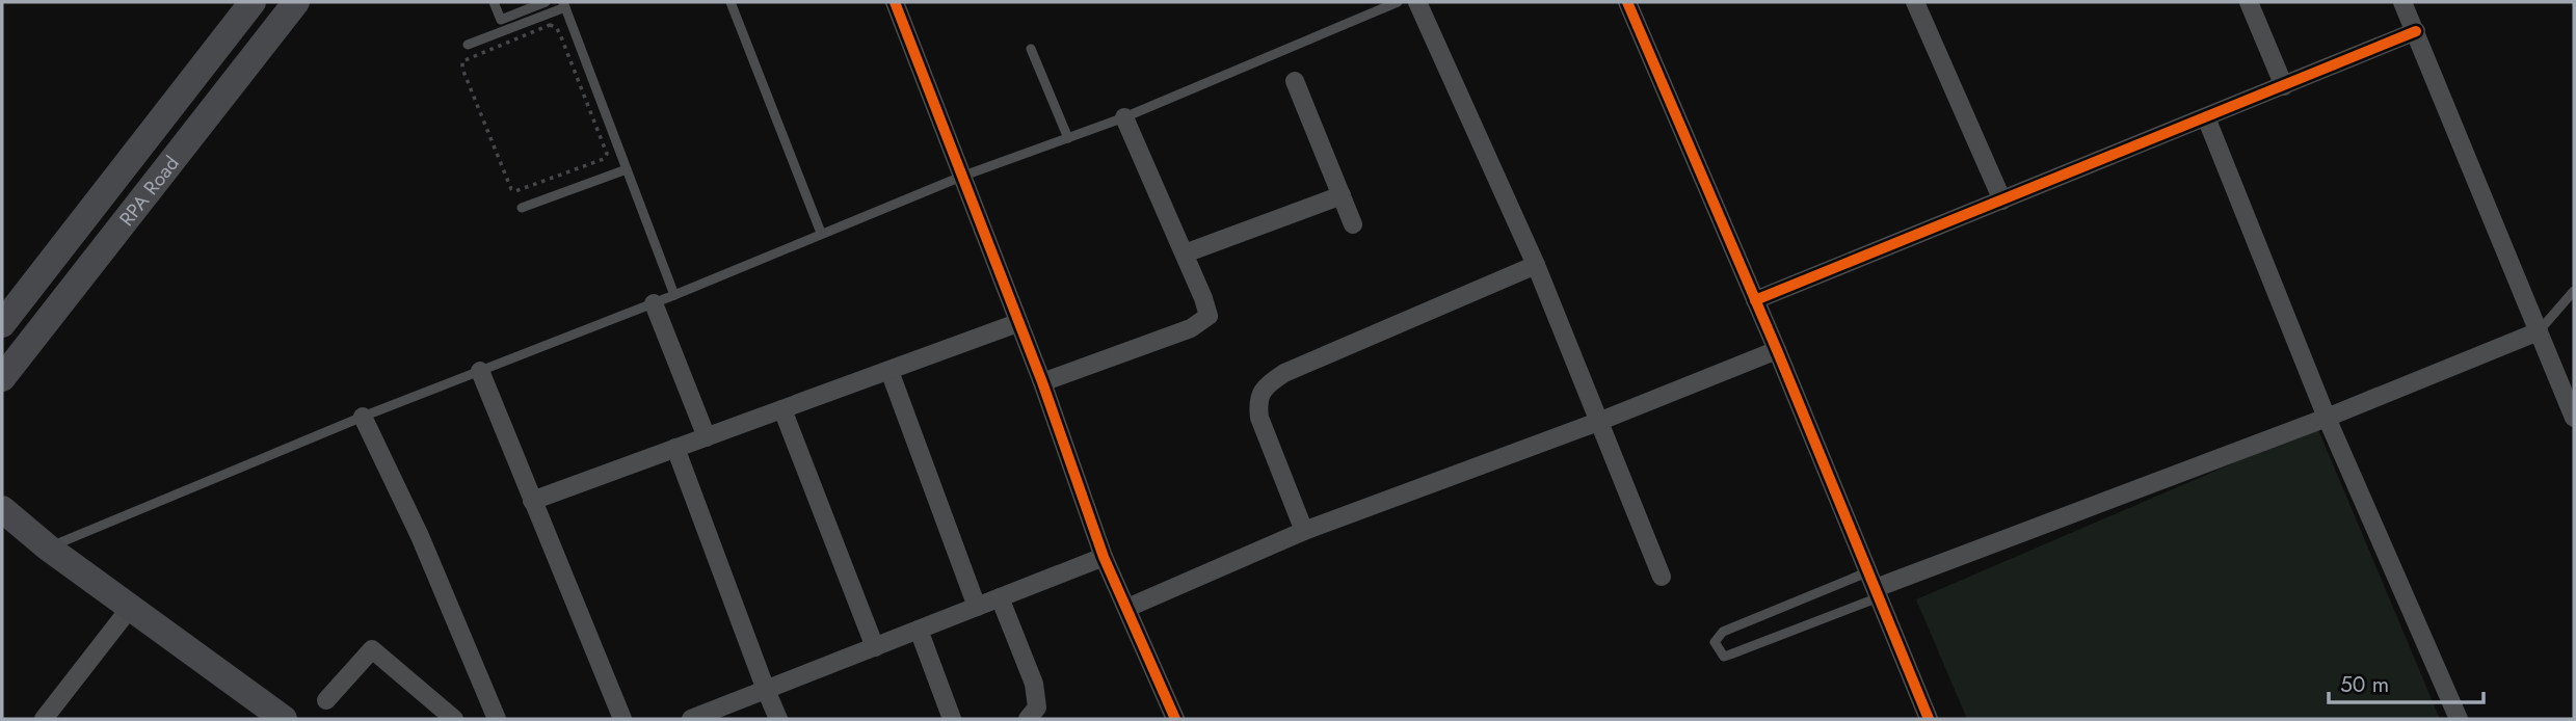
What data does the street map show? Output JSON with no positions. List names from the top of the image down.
{
  "streets": {
    "street": ["RPA Road"]
  },
  "scale_bar": "50 m"
}
